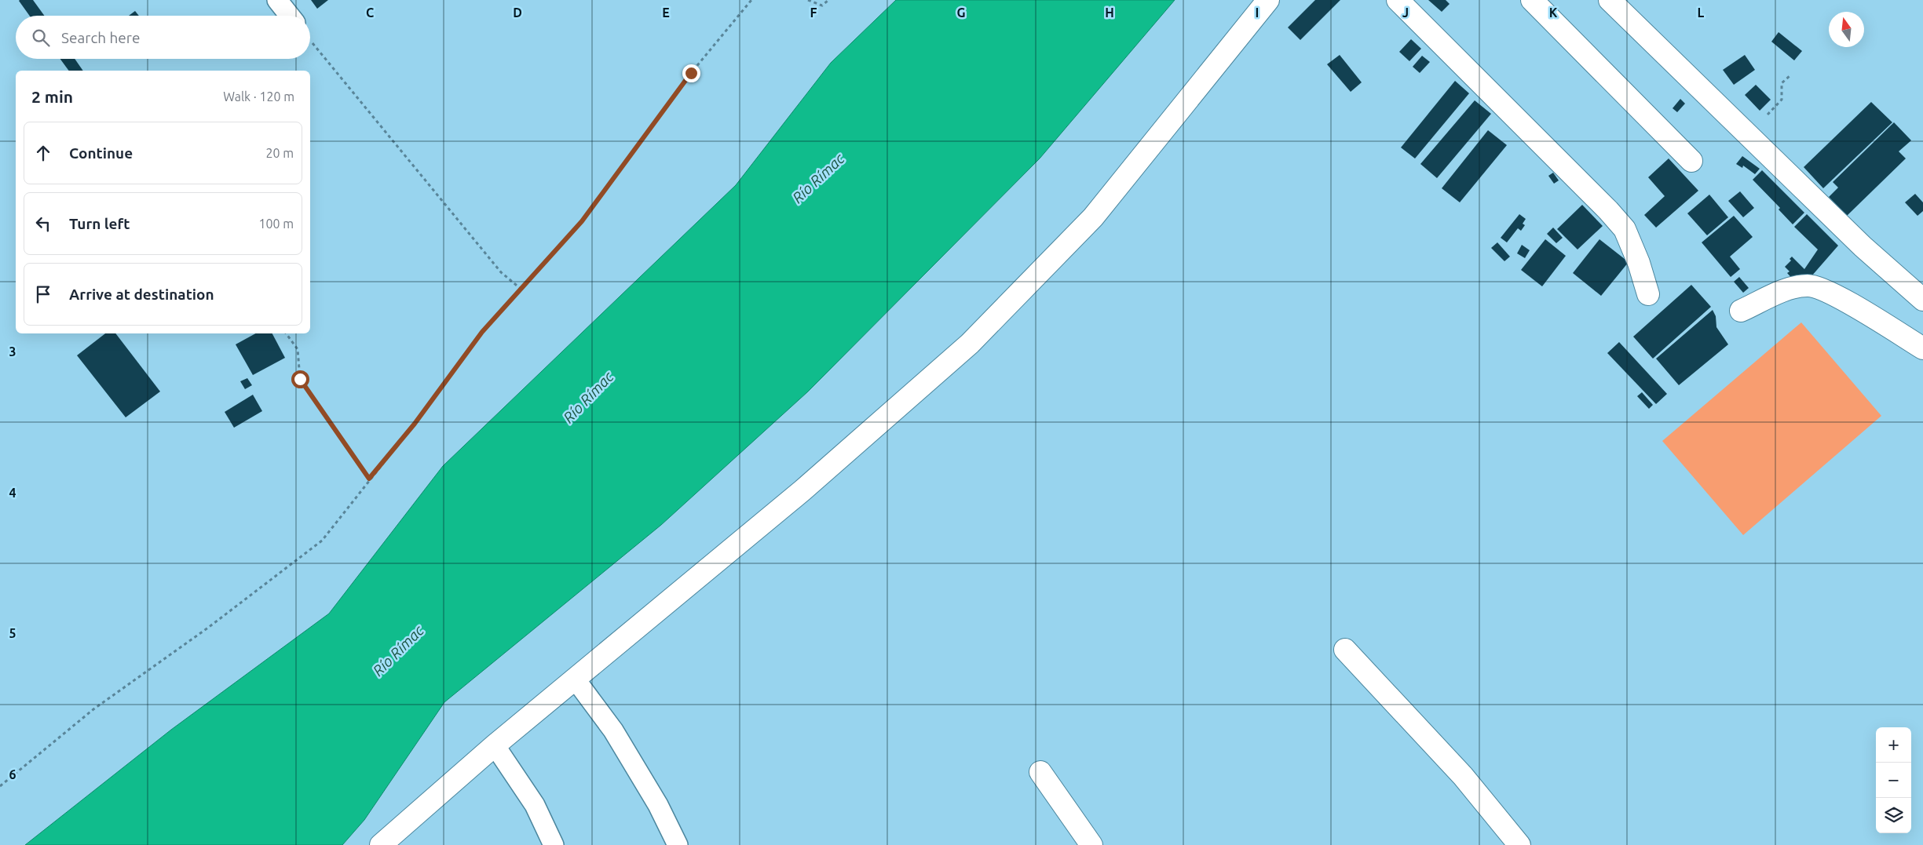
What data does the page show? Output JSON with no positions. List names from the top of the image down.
{
  "water": ["Río Rímac"],
  "north": "top",
  "page": {
    "search": "Search here",
    "heading": ["2 min", "Walk · 120 m"],
    "list": [
      ["Continue", "20 m"],
      ["Turn left", "100 m"],
      "Arrive at destination"
    ],
    "map_buttons": ["+", "−"]
  },
  "grid": {
    "columns": [
      "C",
      "D",
      "E",
      "F",
      "G",
      "H",
      "I",
      "J",
      "K",
      "L"
    ],
    "rows": [
      "3",
      "4",
      "5",
      "6"
    ]
  }
}
